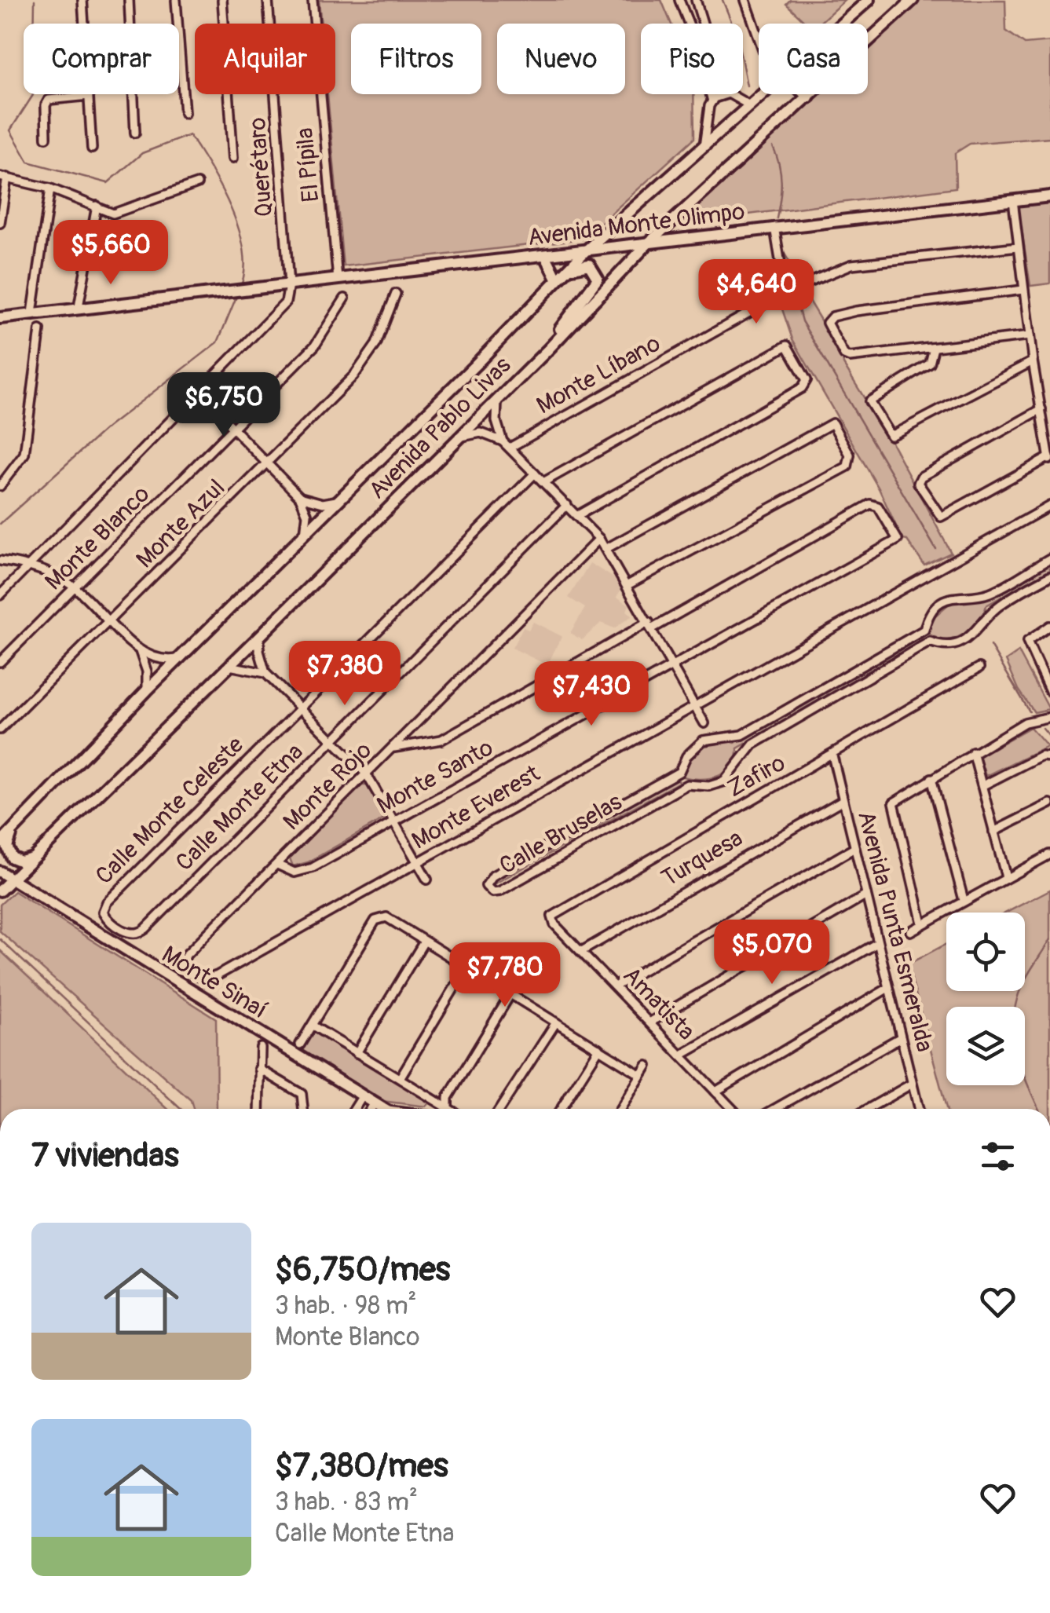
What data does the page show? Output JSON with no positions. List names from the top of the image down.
{
  "streets": {
    "main road": ["Avenida Monte Olimpo", "Avenida Pablo Livas", "Monte Sinaí"],
    "street": [
      "El Pípila",
      "Querétaro",
      "Monte Líbano",
      "Monte Azul",
      "Monte Blanco",
      "Zafiro",
      "Monte Santo",
      "Monte Rojo",
      "Calle Monte Etna",
      "Monte Everest",
      "Calle Monte Celeste",
      "Calle Bruselas",
      "Turquesa",
      "Avenida Punta Esmeralda",
      "Amatista"
    ]
  },
  "crossings": [
    ["El Pípila", "Avenida Monte Olimpo"],
    ["Querétaro", "Avenida Monte Olimpo"],
    ["Avenida Monte Olimpo", "Avenida Pablo Livas"],
    ["Avenida Pablo Livas", "Monte Sinaí"],
    ["Zafiro", "Avenida Punta Esmeralda"],
    ["Zafiro", "Amatista"],
    ["Monte Santo", "Monte Rojo"],
    ["Monte Rojo", "Monte Everest"],
    ["Calle Monte Etna", "Calle Monte Celeste"],
    ["Turquesa", "Avenida Punta Esmeralda"],
    ["Turquesa", "Amatista"]
  ],
  "page": {
    "chip": [
      "Comprar",
      "Alquilar",
      "Filtros",
      "Nuevo",
      "Piso",
      "Casa"
    ],
    "price": [
      "$5,660",
      "$4,640",
      "$6,750",
      "$7,380",
      "$7,430",
      "$5,070",
      "$7,780"
    ],
    "heading": "7 viviendas",
    "list": [
      {
        "name": "$6,750/mes",
        "note": "3 hab. · 98 m² · Monte Blanco"
      },
      {
        "name": "$7,380/mes",
        "note": "3 hab. · 83 m² · Calle Monte Etna"
      }
    ]
  }
}
